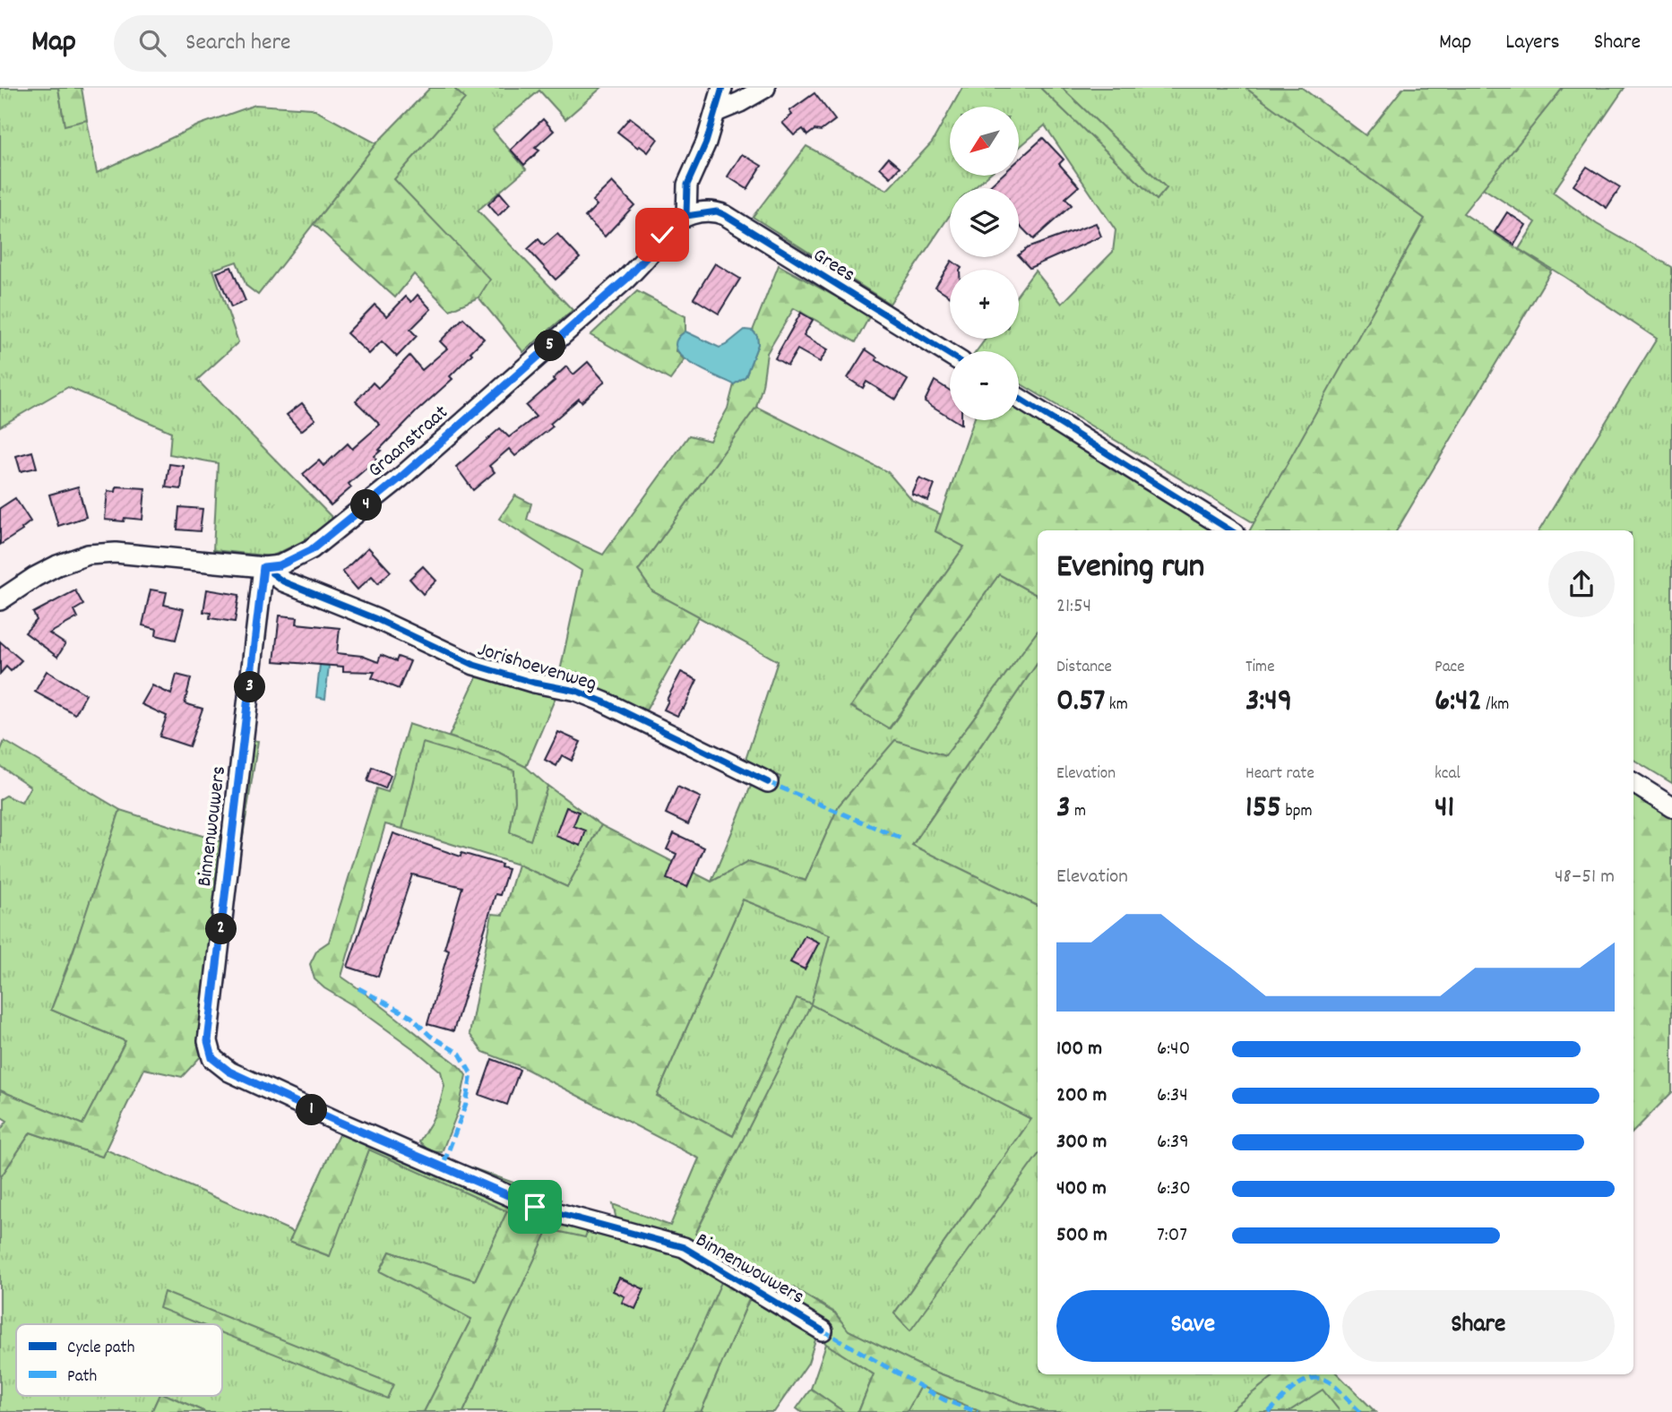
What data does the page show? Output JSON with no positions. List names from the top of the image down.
{
  "streets": {
    "street": [
      "Grees",
      "Graanstraat",
      "Jorishoevenweg",
      "Binnenwouwers"
    ]
  },
  "crossings": [
    ["Grees", "Graanstraat"],
    ["Graanstraat", "Jorishoevenweg"],
    ["Graanstraat", "Binnenwouwers"],
    ["Jorishoevenweg", "Binnenwouwers"]
  ],
  "legend": ["Cycle path", "Path"],
  "north": "bottom left",
  "page": {
    "header": "Map",
    "search": "Search here",
    "nav": ["Map", "Layers", "Share"],
    "map_buttons": ["+", "−"],
    "pins": [
      "5",
      "4",
      "3",
      "2",
      "1"
    ],
    "heading": ["Evening run", "21:54"],
    "stats": [
      ["Distance", "0.57 km"],
      ["Time", "3:49"],
      ["Pace", "6:42 /km"],
      ["Elevation", "3 m"],
      ["Heart rate", "155 bpm"],
      ["kcal", "41"]
    ],
    "chart": ["Elevation", "48–51 m"],
    "list": [
      {
        "name": "100 m",
        "note": "6:40"
      },
      {
        "name": "200 m",
        "note": "6:34"
      },
      {
        "name": "300 m",
        "note": "6:39"
      },
      {
        "name": "400 m",
        "note": "6:30"
      },
      {
        "name": "500 m",
        "note": "7:07"
      }
    ],
    "buttons": ["Save", "Share"]
  }
}
